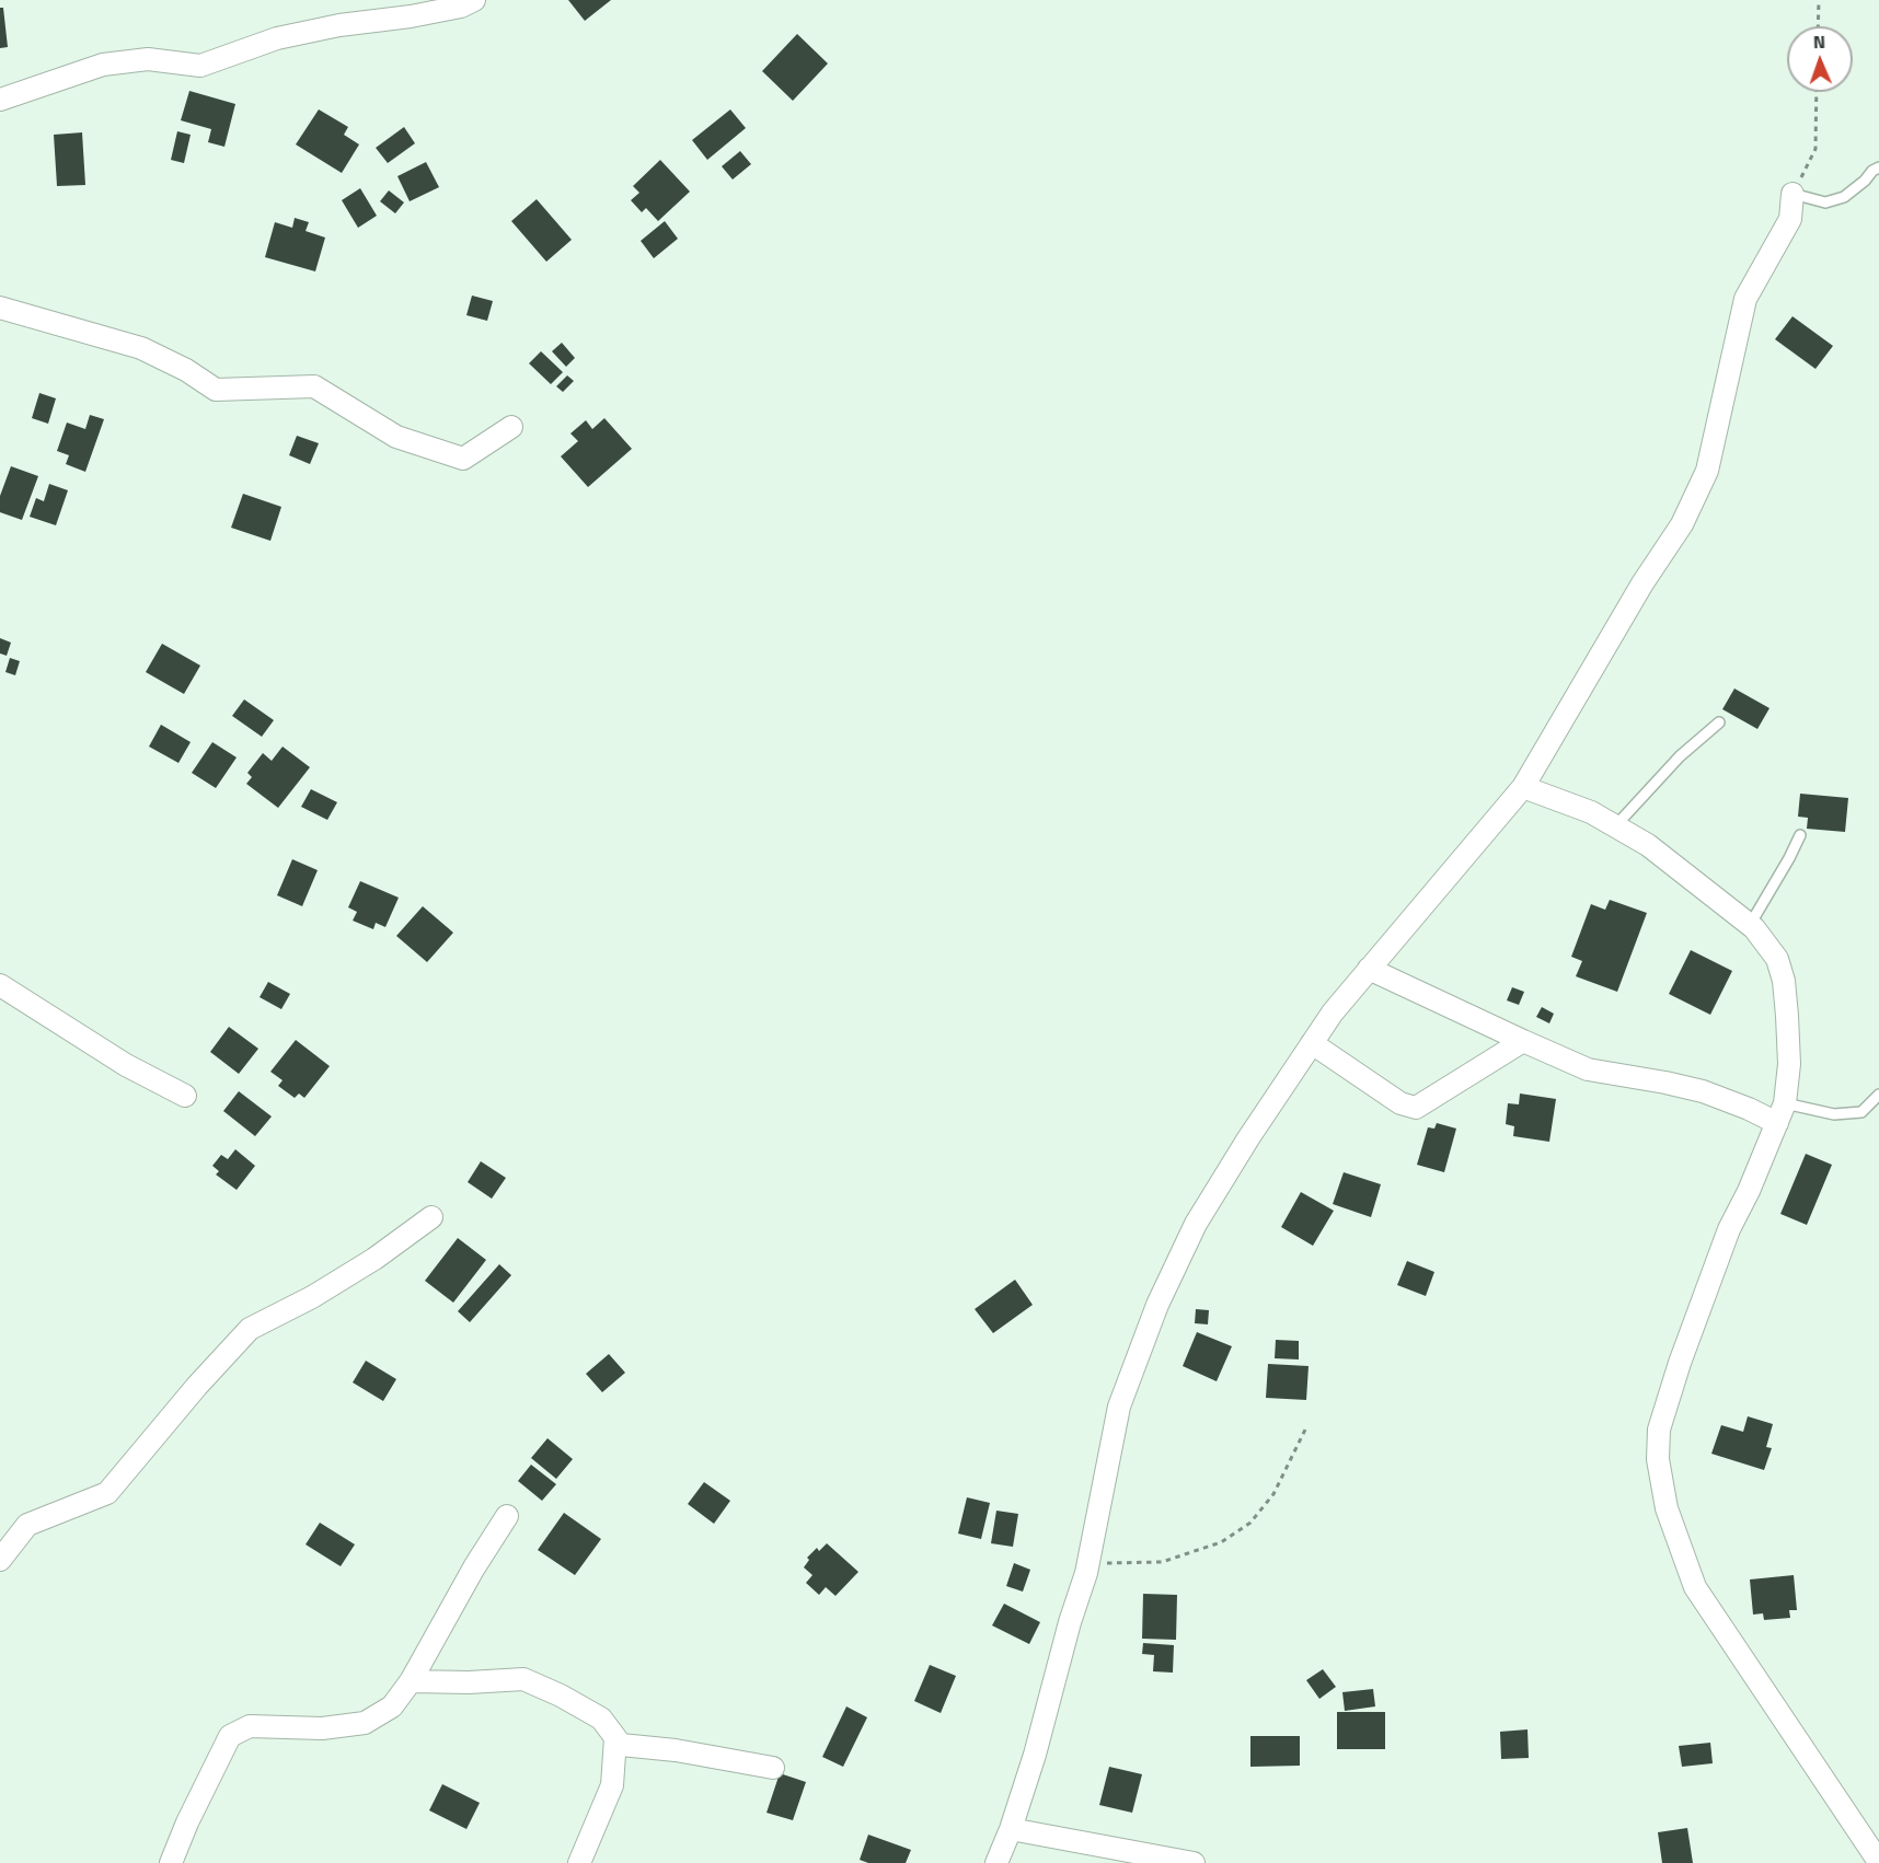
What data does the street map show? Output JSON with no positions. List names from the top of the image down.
{
  "north": "top"
}
